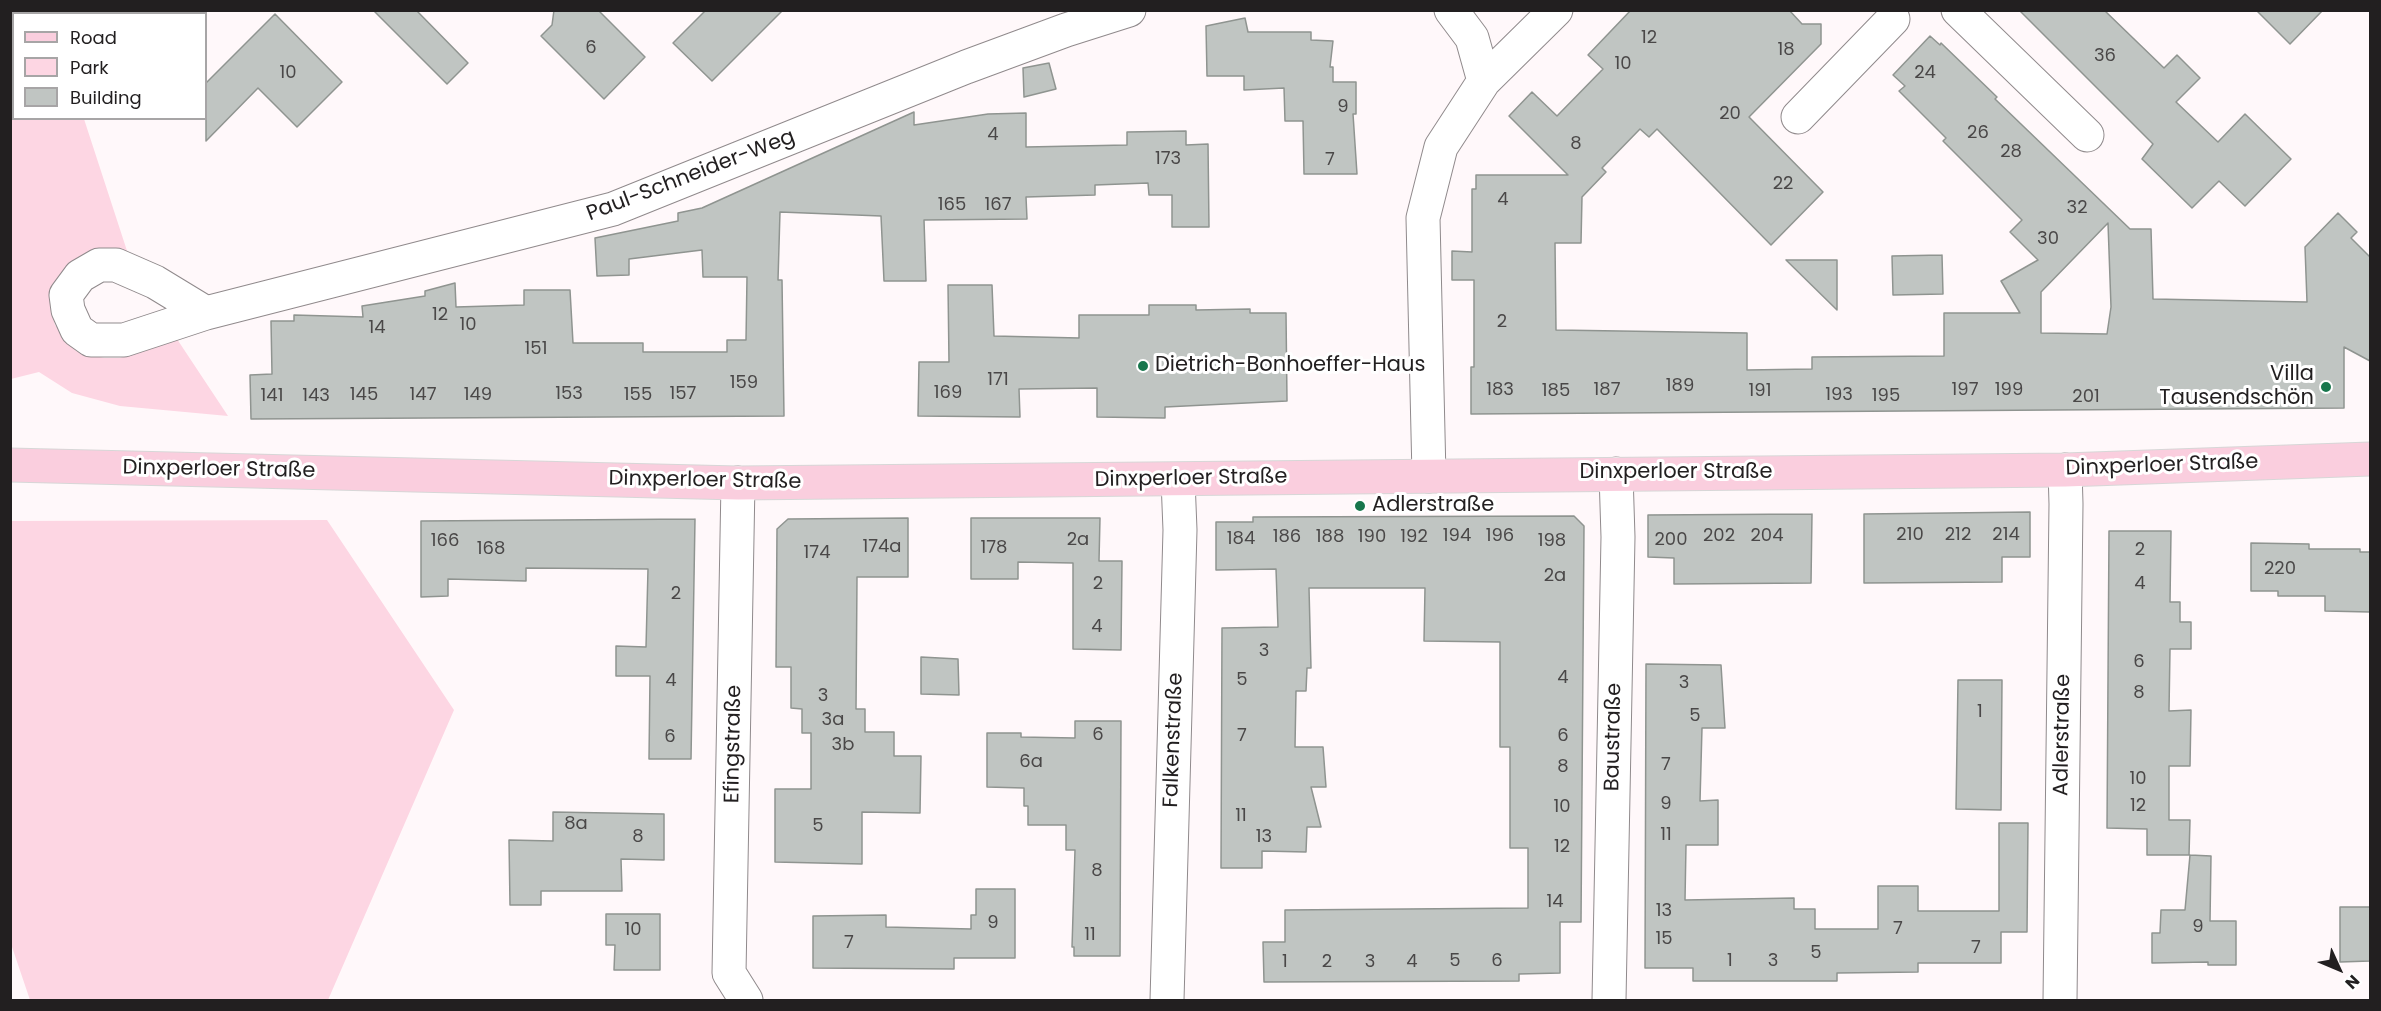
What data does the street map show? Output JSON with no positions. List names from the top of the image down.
{
  "streets": {
    "main road": ["Dinxperloer Straße"],
    "street": [
      "Paul-Schneider-Weg",
      "Adlerstraße",
      "Baustraße",
      "Falkenstraße",
      "Efingstraße"
    ]
  },
  "crossings": [
    ["Dinxperloer Straße", "Adlerstraße"],
    ["Dinxperloer Straße", "Baustraße"],
    ["Dinxperloer Straße", "Falkenstraße"],
    ["Dinxperloer Straße", "Efingstraße"]
  ],
  "places": ["Dietrich-Bonhoeffer-Haus", "Villa Tausendschön", "Adlerstraße"],
  "house_numbers": [
    "12",
    "6",
    "18",
    "36",
    "10",
    "10",
    "24",
    "9",
    "20",
    "26",
    "4",
    "8",
    "28",
    "173",
    "7",
    "22",
    "4",
    "165",
    "167",
    "32",
    "30",
    "12",
    "2",
    "10",
    "14",
    "151",
    "171",
    "159",
    "189",
    "183",
    "187",
    "197",
    "199",
    "185",
    "191",
    "169",
    "153",
    "157",
    "145",
    "147",
    "149",
    "155",
    "193",
    "141",
    "143",
    "195",
    "201",
    "210",
    "212",
    "214",
    "194",
    "196",
    "202",
    "204",
    "186",
    "188",
    "190",
    "192",
    "184",
    "2a",
    "200",
    "166",
    "198",
    "174a",
    "178",
    "168",
    "2",
    "174",
    "220",
    "2a",
    "2",
    "4",
    "2",
    "4",
    "3",
    "6",
    "4",
    "5",
    "4",
    "3",
    "8",
    "3",
    "1",
    "5",
    "3a",
    "6",
    "7",
    "6",
    "6",
    "3b",
    "6a",
    "7",
    "8",
    "10",
    "9",
    "12",
    "10",
    "11",
    "8a",
    "5",
    "11",
    "8",
    "13",
    "12",
    "8",
    "14",
    "13",
    "9",
    "9",
    "7",
    "10",
    "11",
    "15",
    "7",
    "7",
    "5",
    "5",
    "6",
    "1",
    "3",
    "1",
    "2",
    "3",
    "4"
  ],
  "legend": ["Road", "Park", "Building"],
  "north": "bottom right"
}
